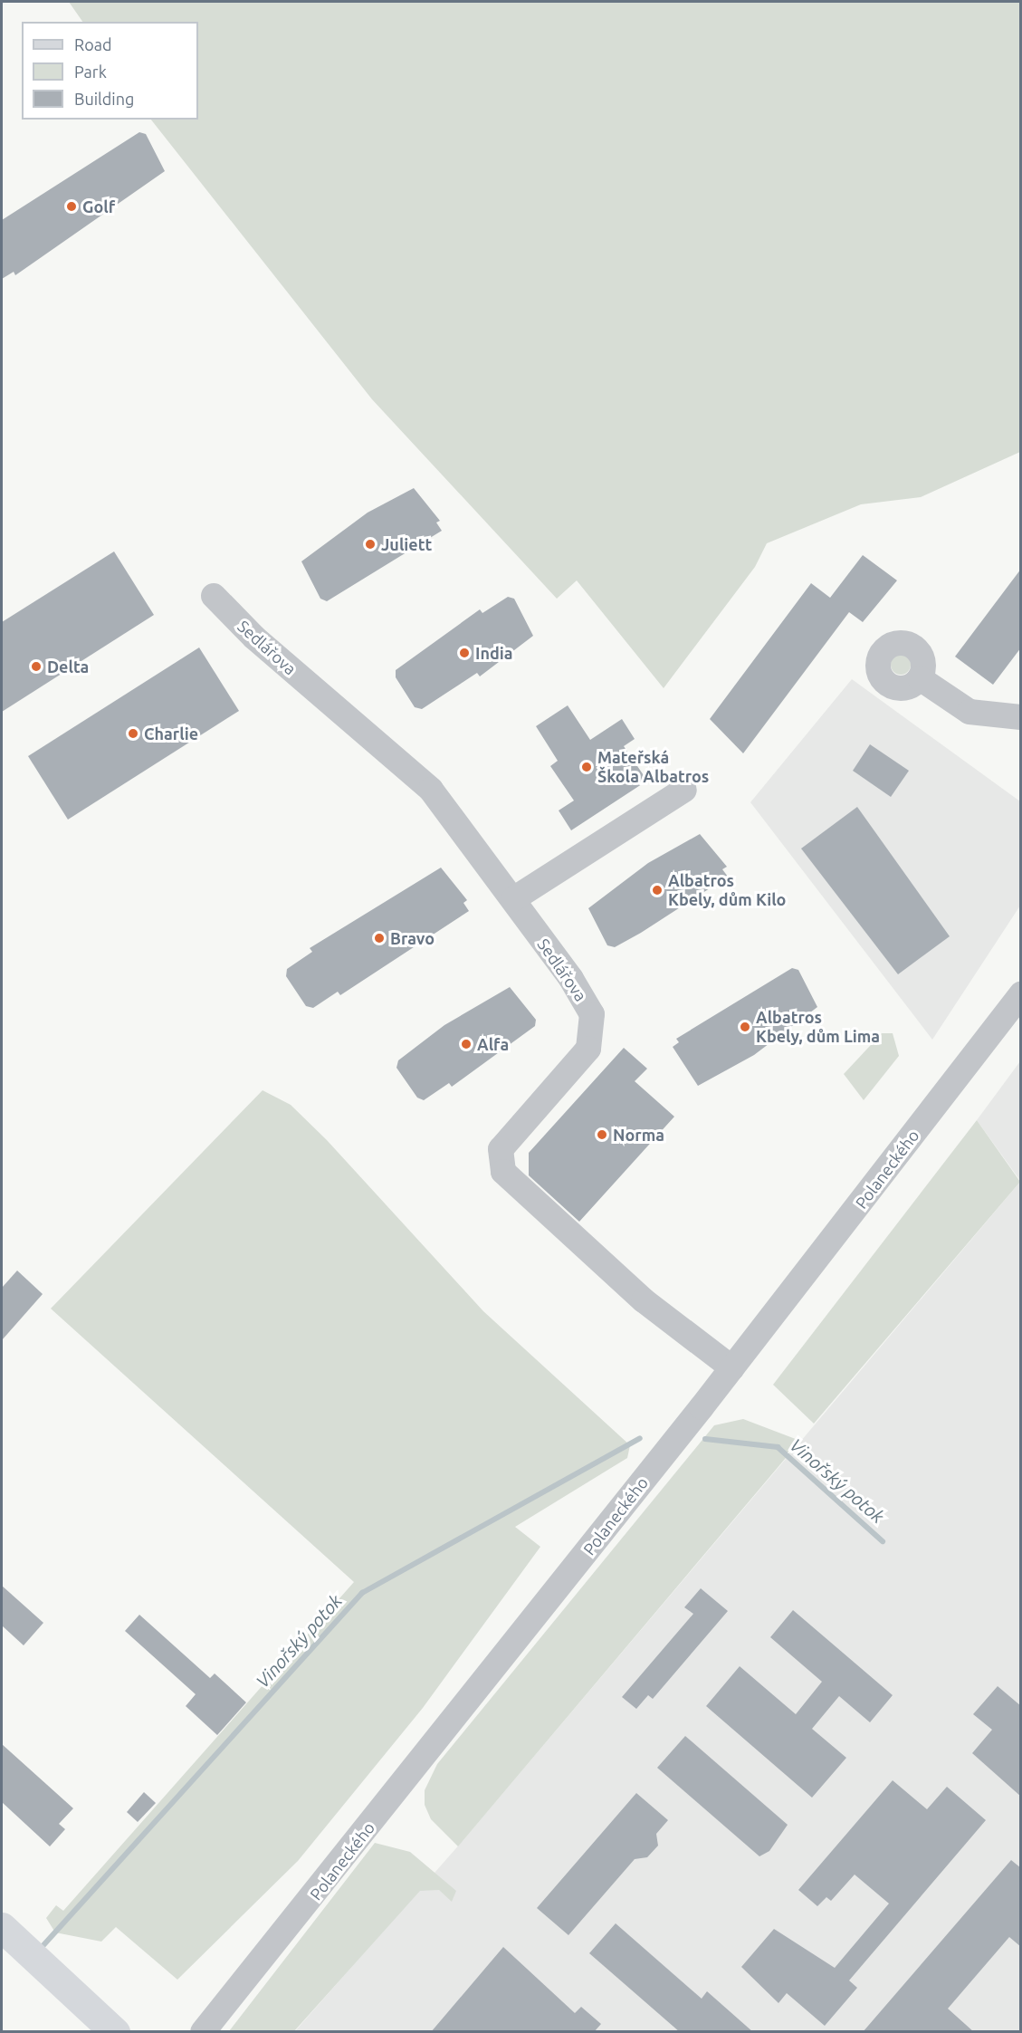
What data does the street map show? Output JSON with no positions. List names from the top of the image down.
{
  "streets": {
    "street": ["Sedlářova", "Polaneckého"]
  },
  "crossings": [
    ["Sedlářova", "Polaneckého"]
  ],
  "water": ["Vinořský potok"],
  "places": [
    "Golf",
    "Juliett",
    "India",
    "Delta",
    "Charlie",
    "Mateřská Škola Albatros",
    "Albatros Kbely, dům Kilo",
    "Bravo",
    "Albatros Kbely, dům Lima",
    "Alfa",
    "Norma"
  ],
  "legend": ["Road", "Park", "Building"]
}
